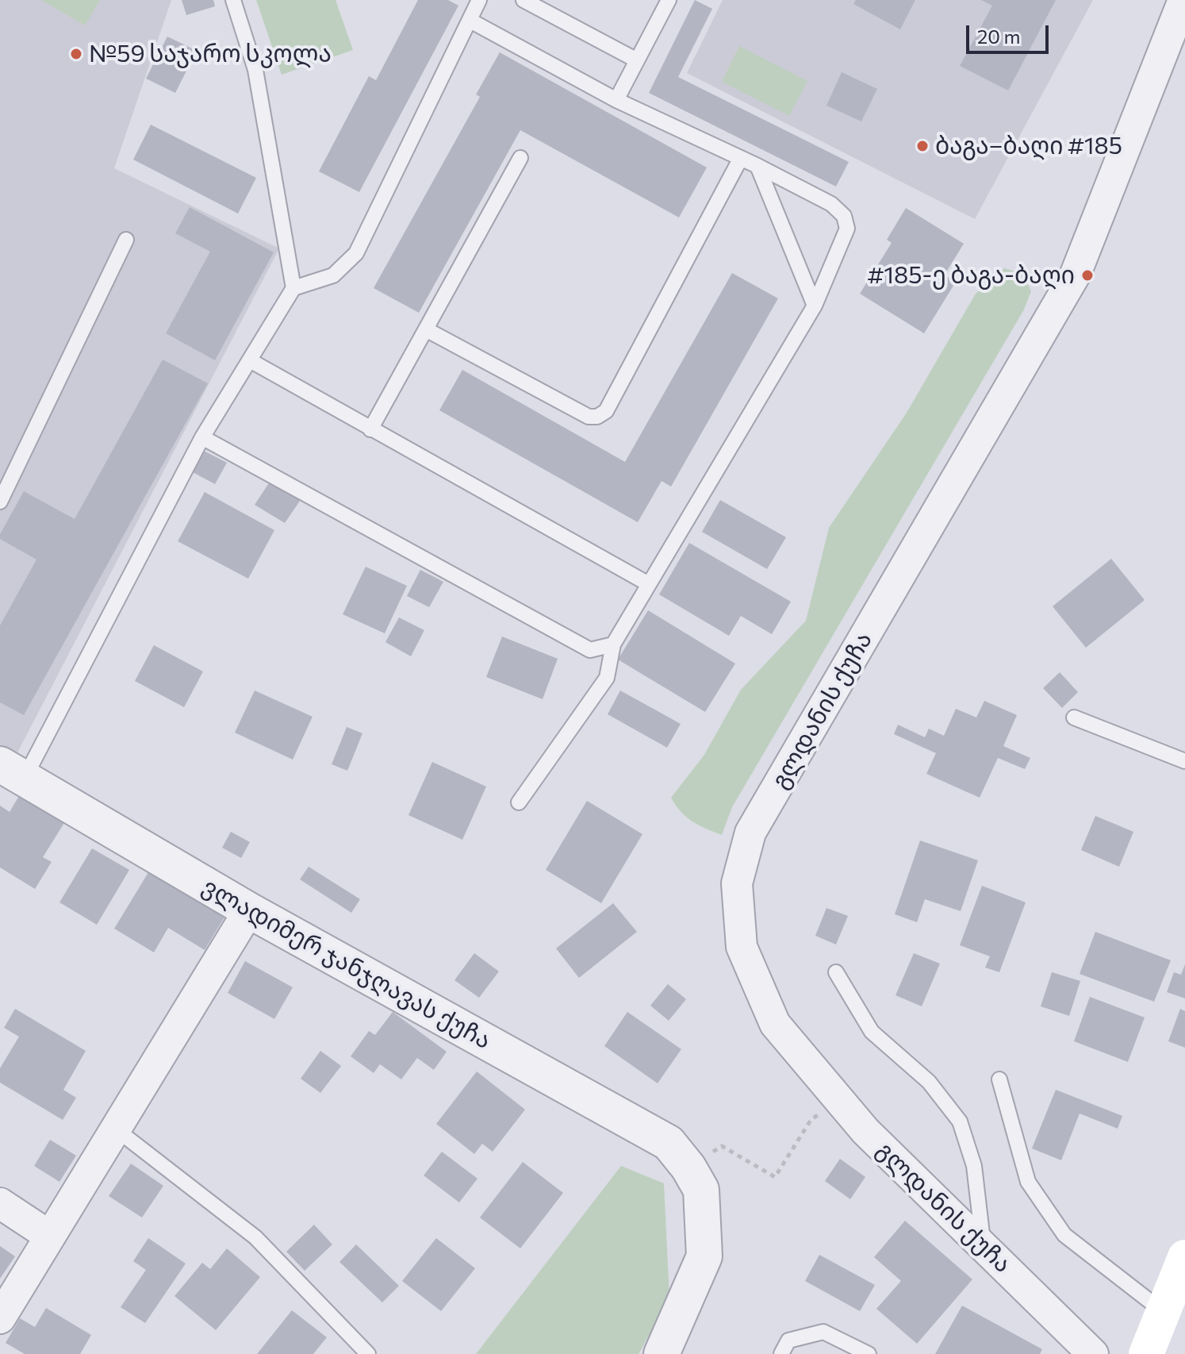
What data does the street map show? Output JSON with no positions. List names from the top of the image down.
{
  "streets": {
    "street": ["გლდანის ქუჩა", "ვლადიმერ ჯანჯღავას ქუჩა"]
  },
  "places": ["№59 საჯარო სკოლა", "ბაგა–ბაღი #185", "#185-ე ბაგა-ბაღი"],
  "scale_bar": "20 m"
}
